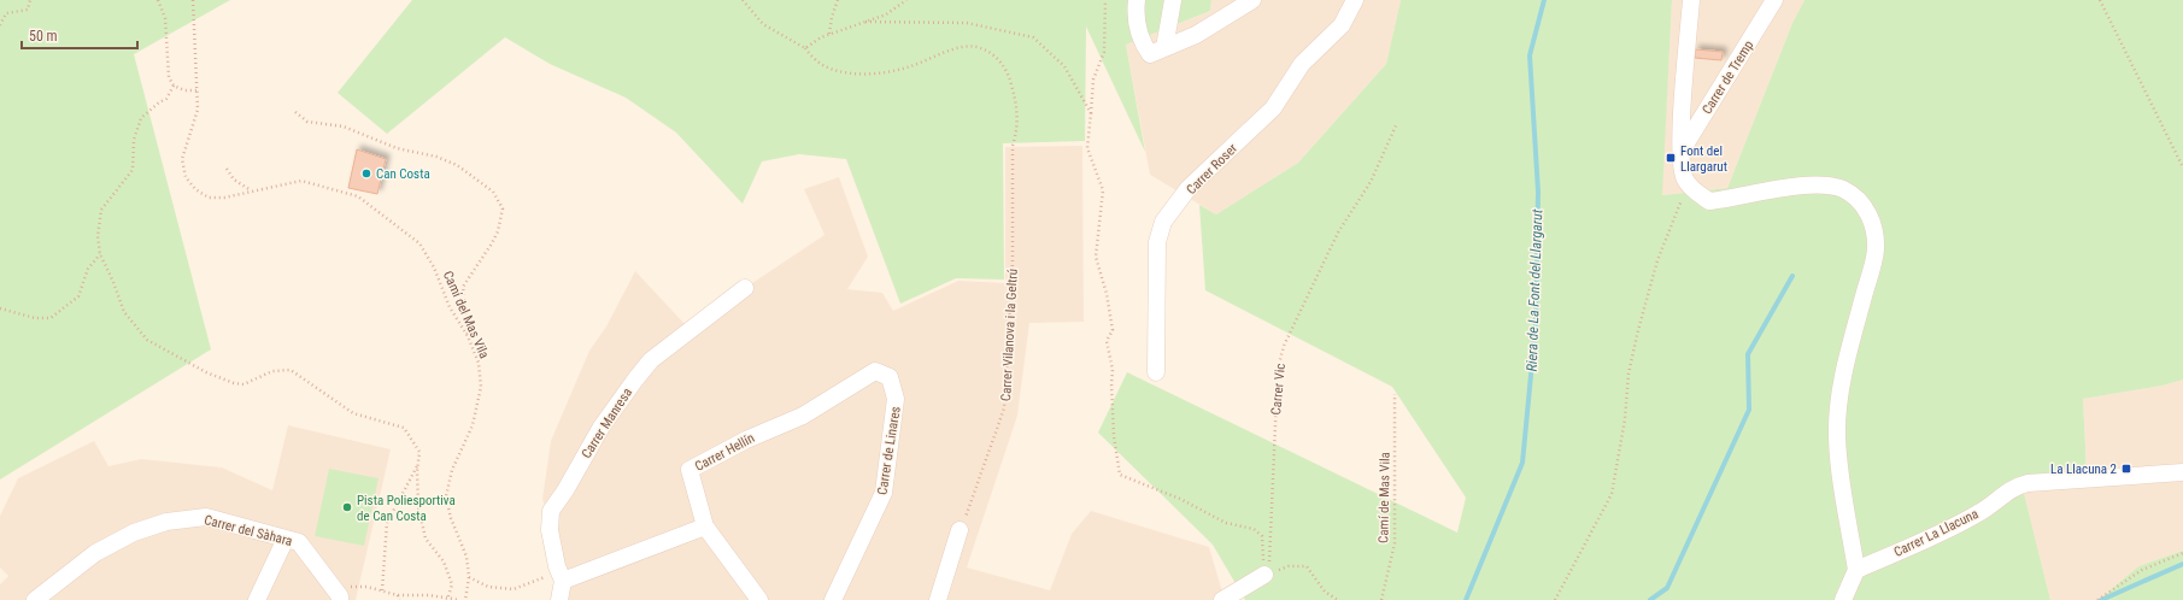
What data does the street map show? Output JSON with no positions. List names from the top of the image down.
{
  "streets": {
    "street": [
      "Carrer de Tremp",
      "Carrer Roser",
      "Carrer Manresa",
      "Carrer de Linares",
      "Carrer Hellín",
      "Carrer del Sàhara",
      "Carrer La Llacuna"
    ],
    "path": [
      "Camí del Mas Vila",
      "Carrer Vilanova i la Geltrú",
      "Carrer Vic",
      "Camí de Mas Vila"
    ]
  },
  "crossings": [
    ["Carrer de Linares", "Carrer Hellín"]
  ],
  "water": ["Riera de La Font del Llargarut"],
  "places": {
    "transit": ["Font del Llargarut", "La Llacuna 2"],
    "other": ["Can Costa", "Pista Poliesportiva de Can Costa"]
  },
  "scale_bar": "50 m"
}
